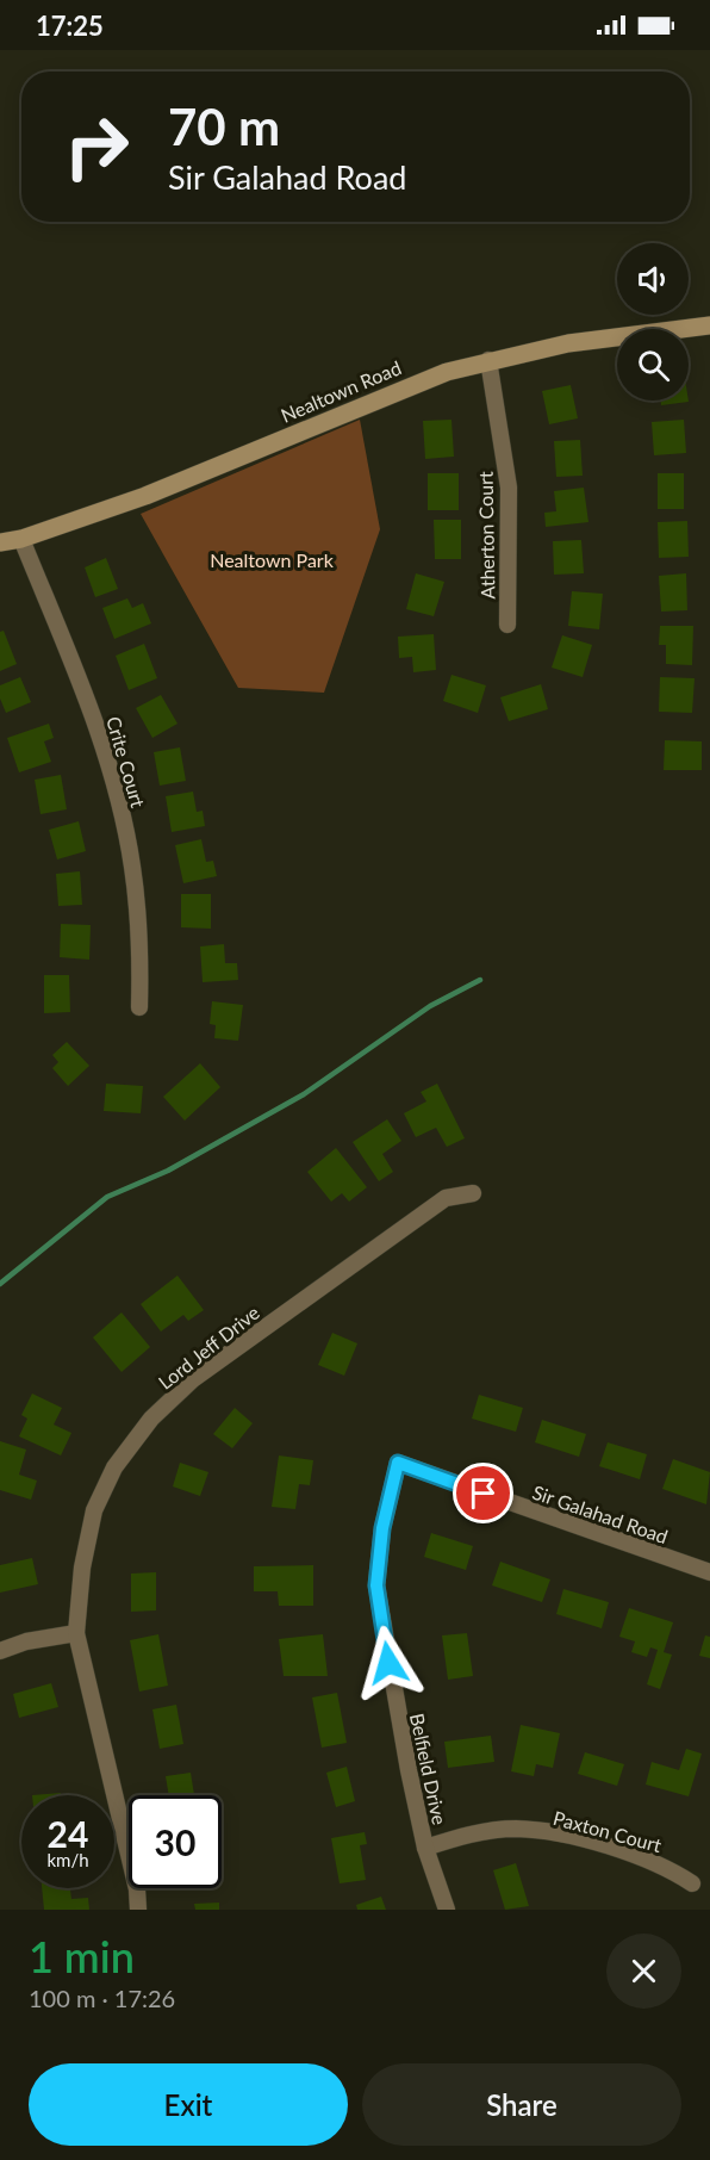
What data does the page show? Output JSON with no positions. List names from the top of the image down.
{
  "streets": {
    "street": [
      "Nealtown Road",
      "Atherton Court",
      "Crite Court",
      "Lord Jeff Drive",
      "Sir Galahad Road",
      "Belfield Drive",
      "Paxton Court"
    ]
  },
  "crossings": [
    ["Nealtown Road", "Atherton Court"],
    ["Nealtown Road", "Crite Court"],
    ["Sir Galahad Road", "Belfield Drive"],
    ["Belfield Drive", "Paxton Court"]
  ],
  "parks": ["Nealtown Park"],
  "page": {
    "status": "17:25",
    "turn": ["70 m", "Sir Galahad Road"],
    "speed": "24 km/h",
    "limit": "30",
    "heading": ["1 min", "100 m · 17:26"],
    "buttons": ["Exit", "Share"]
  }
}
